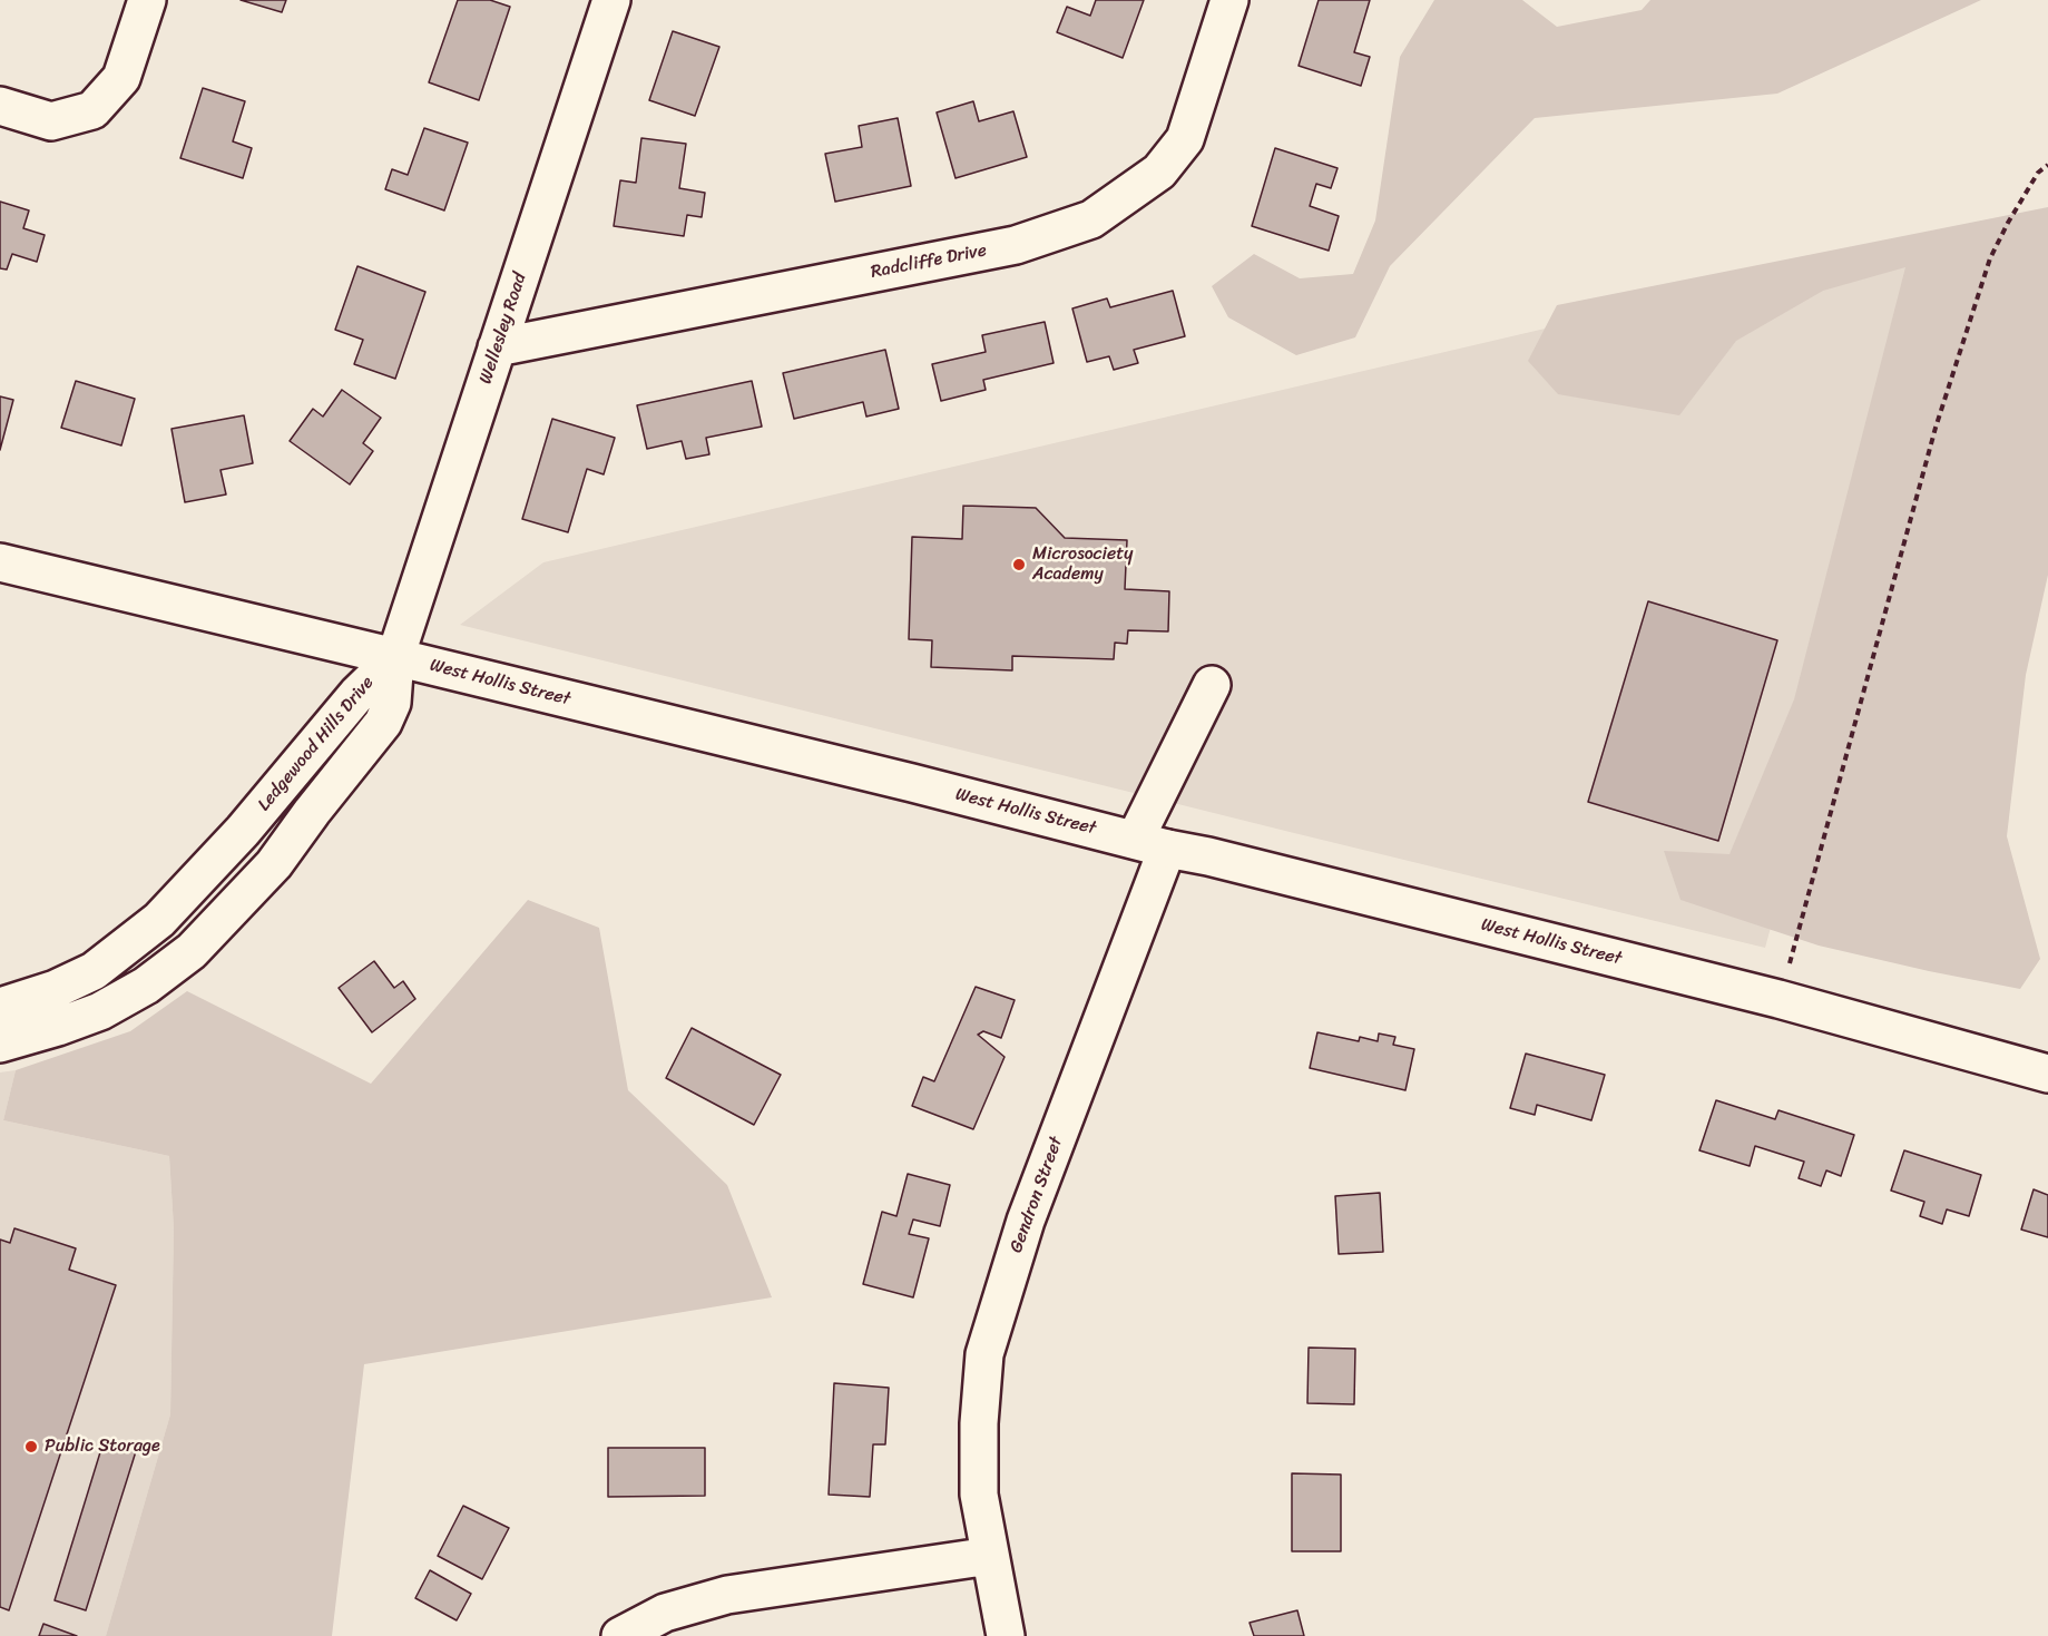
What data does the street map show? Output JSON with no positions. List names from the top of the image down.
{
  "streets": {
    "street": [
      "Radcliffe Drive",
      "Wellesley Road",
      "West Hollis Street",
      "Ledgewood Hills Drive",
      "Gendron Street"
    ]
  },
  "crossings": [
    ["Radcliffe Drive", "Wellesley Road"],
    ["Wellesley Road", "West Hollis Street"],
    ["Wellesley Road", "Ledgewood Hills Drive"],
    ["West Hollis Street", "Ledgewood Hills Drive"],
    ["West Hollis Street", "Gendron Street"]
  ],
  "places": ["Microsociety Academy", "Public Storage"]
}
